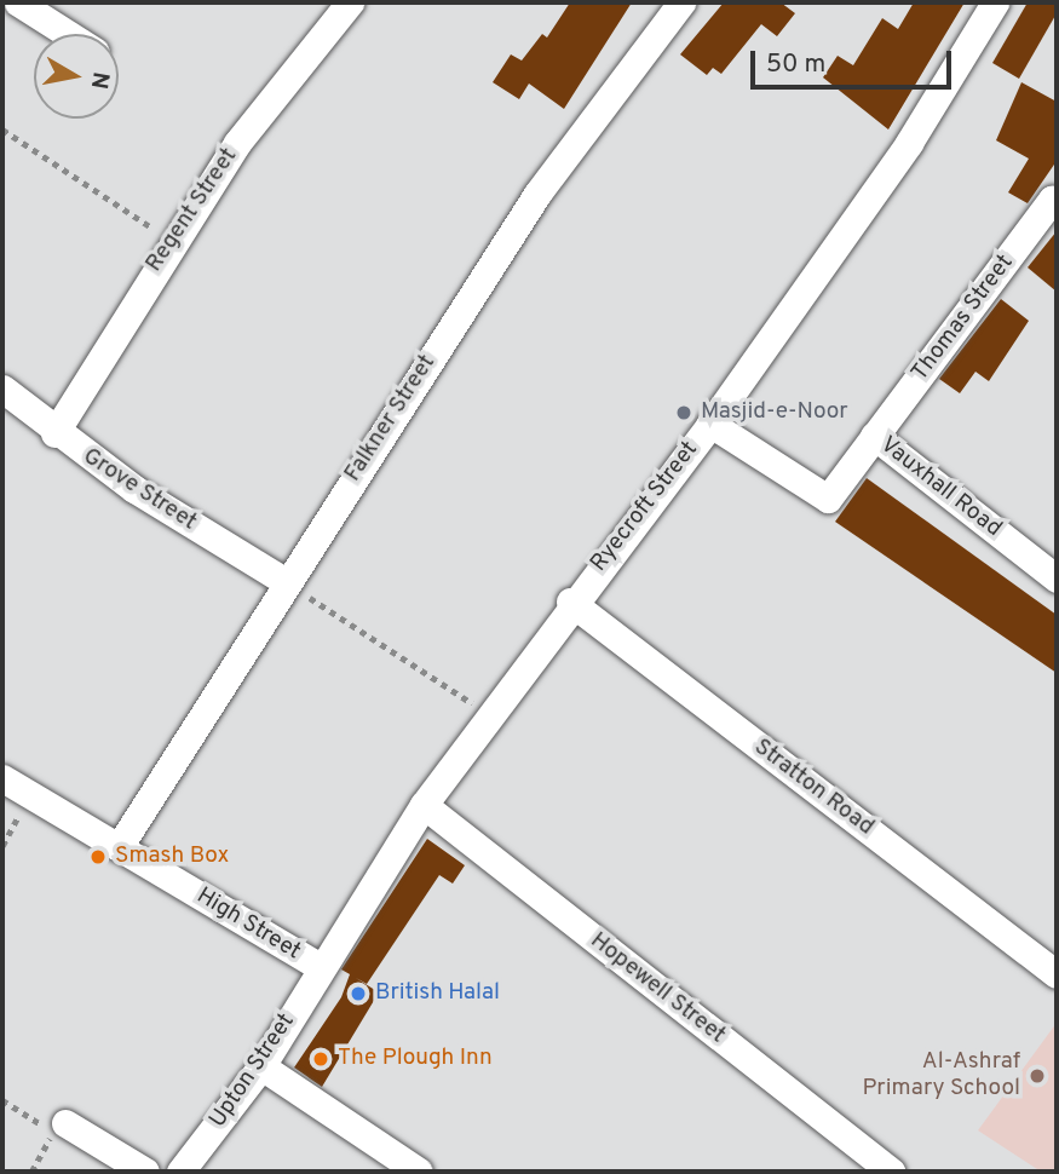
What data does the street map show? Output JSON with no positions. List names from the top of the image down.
{
  "streets": {
    "street": [
      "Regent Street",
      "Thomas Street",
      "Falkner Street",
      "Vauxhall Road",
      "Grove Street",
      "Ryecroft Street",
      "Stratton Road",
      "High Street",
      "Hopewell Street",
      "Upton Street"
    ]
  },
  "crossings": [
    ["Regent Street", "Grove Street"],
    ["Thomas Street", "Vauxhall Road"],
    ["Falkner Street", "Grove Street"],
    ["Falkner Street", "High Street"],
    ["Vauxhall Road", "Ryecroft Street"],
    ["Ryecroft Street", "Stratton Road"],
    ["Ryecroft Street", "High Street"],
    ["Ryecroft Street", "Hopewell Street"],
    ["Ryecroft Street", "Upton Street"],
    ["High Street", "Upton Street"]
  ],
  "places": [
    "Masjid-e-Noor",
    "Smash Box",
    "British Halal",
    "The Plough Inn",
    "Al-Ashraf Primary School"
  ],
  "scale_bar": "50 m",
  "north": "right"
}
